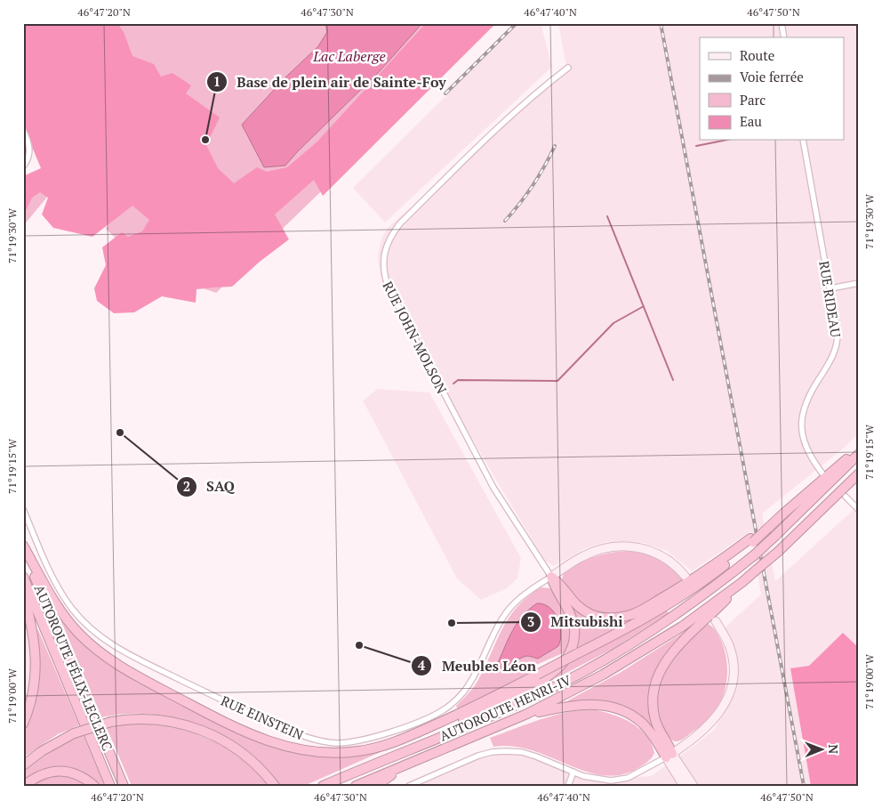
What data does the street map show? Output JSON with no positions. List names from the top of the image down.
{
  "streets": {
    "highway": ["AUTOROUTE FÉLIX-LECLERC", "AUTOROUTE HENRI-IV"],
    "street": ["RUE RIDEAU", "RUE JOHN-MOLSON", "RUE EINSTEIN"]
  },
  "crossings": [
    ["RUE JOHN-MOLSON", "RUE EINSTEIN"]
  ],
  "water": ["Lac Laberge"],
  "places": [
    "Base de plein air de Sainte-Foy",
    "SAQ",
    "Mitsubishi",
    "Meubles Léon"
  ],
  "legend": [
    "Route",
    "Voie ferrée",
    "Parc",
    "Eau"
  ],
  "north": "right",
  "coordinates": [
    "46°47'20\"N",
    "46°47'30\"N",
    "46°47'40\"N",
    "46°47'50\"N",
    "71°19'30\"W",
    "71°19'15\"W",
    "71°19'00\"W"
  ]
}
